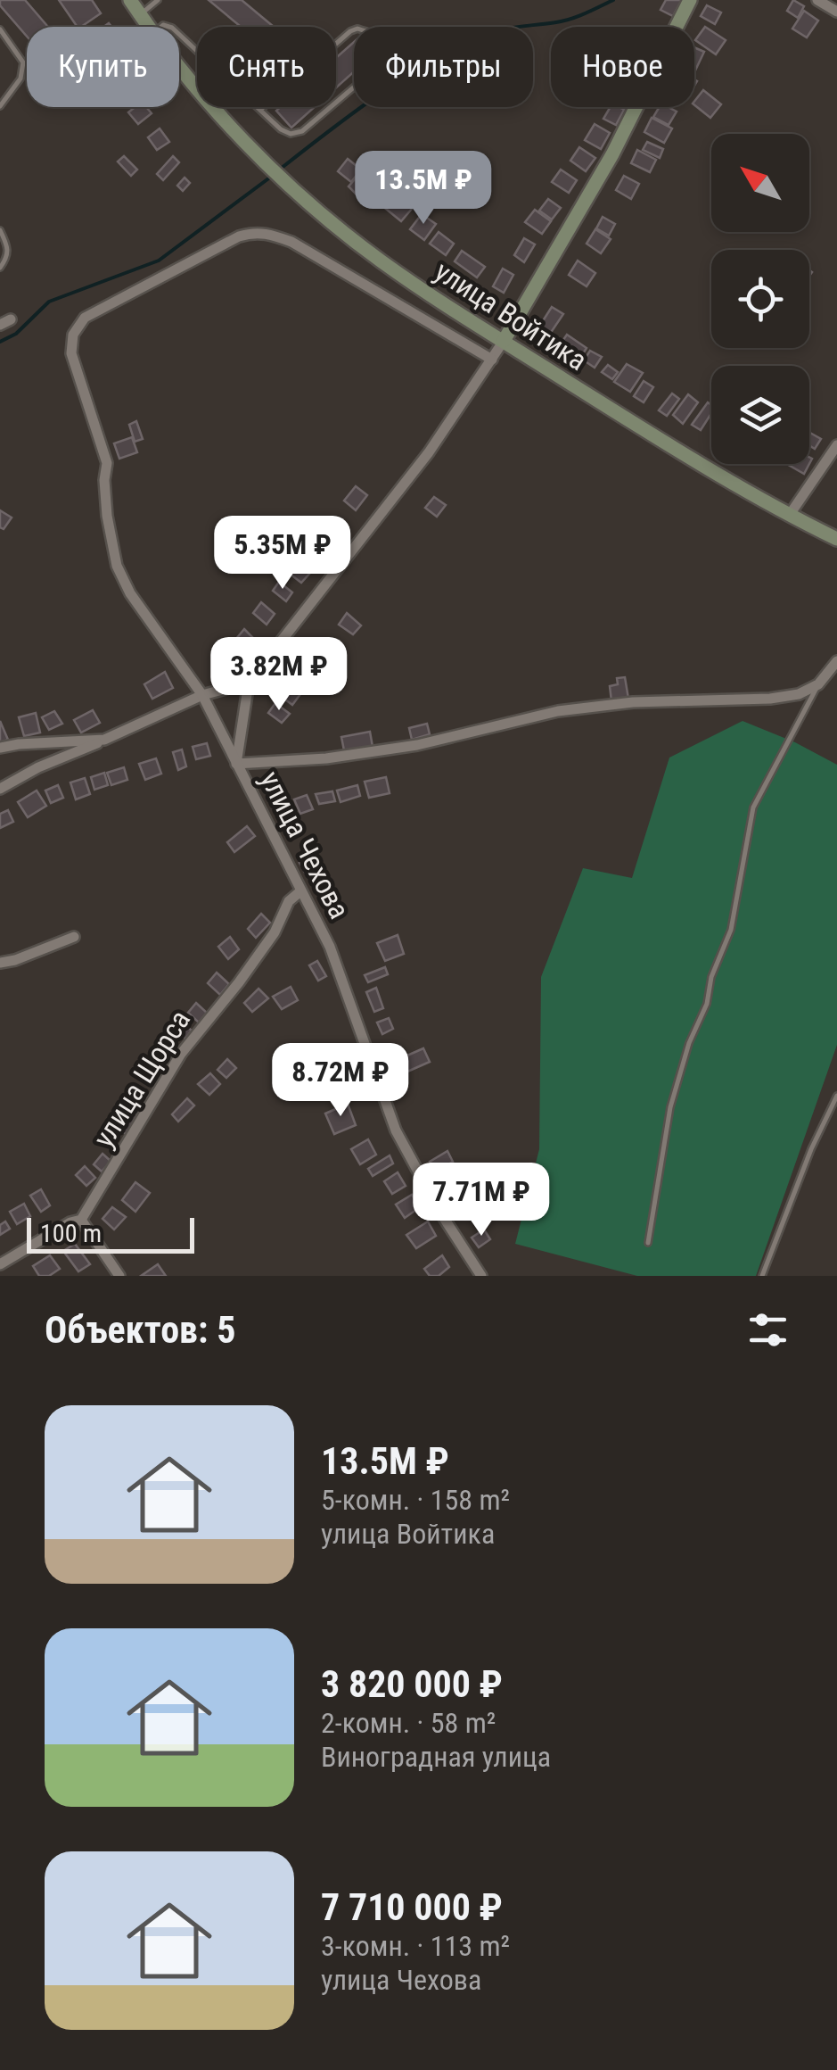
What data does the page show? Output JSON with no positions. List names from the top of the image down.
{
  "streets": {
    "main road": ["улица Войтика"],
    "street": ["улица Чехова", "улица Щорса"]
  },
  "crossings": [
    ["улица Чехова", "улица Щорса"]
  ],
  "scale_bar": "100 m",
  "north": "top left",
  "page": {
    "chip": [
      "Купить",
      "Снять",
      "Фильтры",
      "Новое"
    ],
    "price": [
      "13.5M ₽",
      "5.35M ₽",
      "3.82M ₽",
      "8.72M ₽",
      "7.71M ₽"
    ],
    "scale": "100 m",
    "heading": "Объектов: 5",
    "list": [
      {
        "name": "13.5M ₽",
        "note": "5-комн. · 158 m² · улица Войтика"
      },
      {
        "name": "3 820 000 ₽",
        "note": "2-комн. · 58 m² · Виноградная улица"
      },
      {
        "name": "7 710 000 ₽",
        "note": "3-комн. · 113 m² · улица Чехова"
      }
    ]
  }
}
